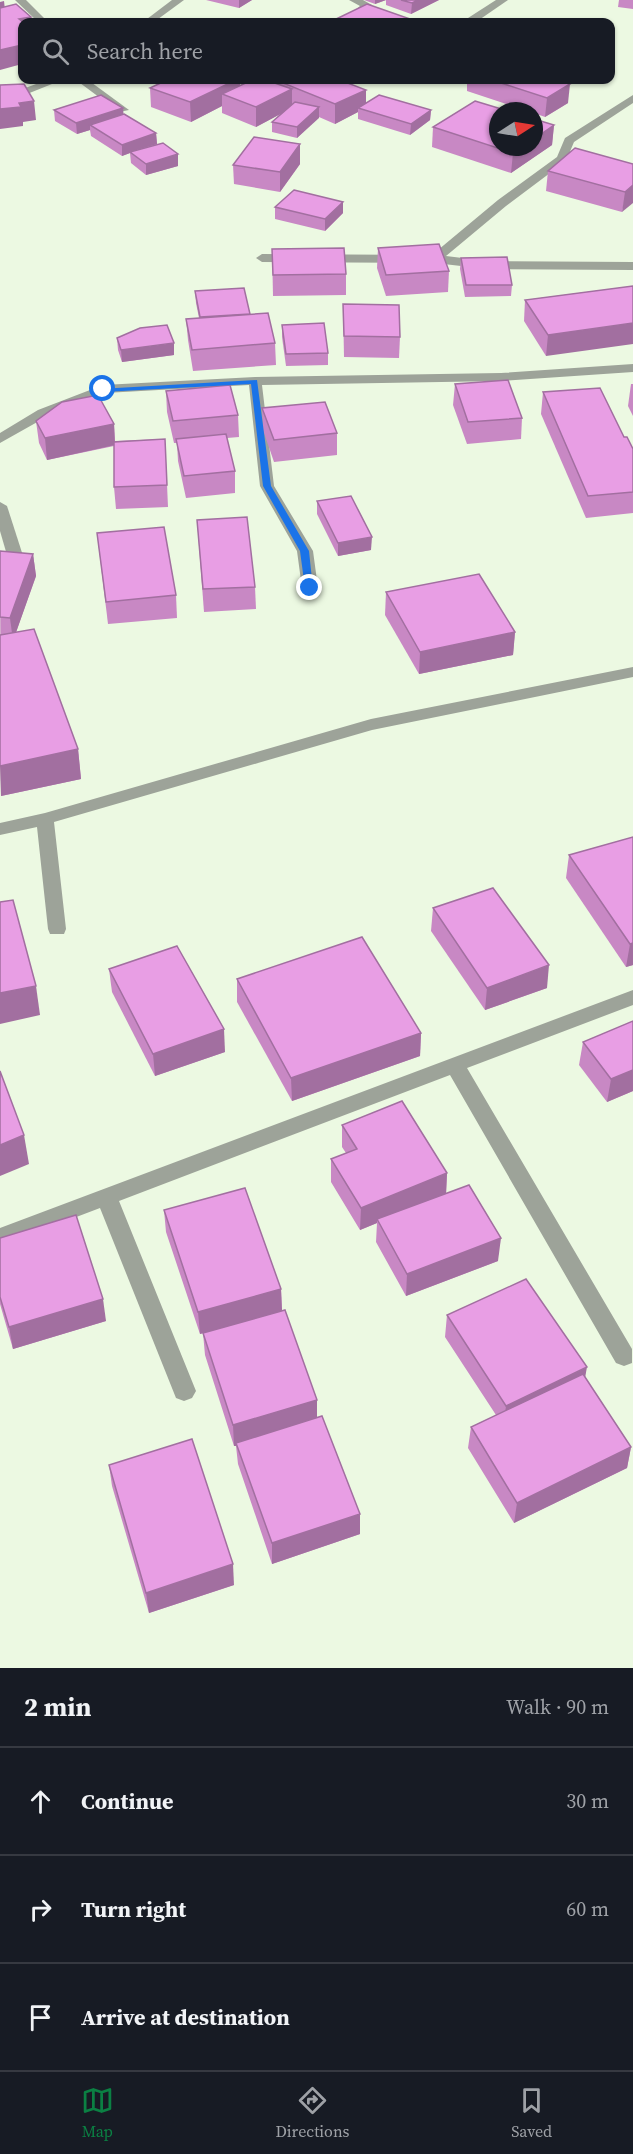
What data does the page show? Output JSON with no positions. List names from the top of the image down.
{
  "north": "right",
  "page": {
    "search": "Search here",
    "heading": ["2 min", "Walk · 90 m"],
    "list": [
      ["Continue", "30 m"],
      ["Turn right", "60 m"],
      "Arrive at destination"
    ],
    "nav": ["Map", "Directions", "Saved"]
  }
}
